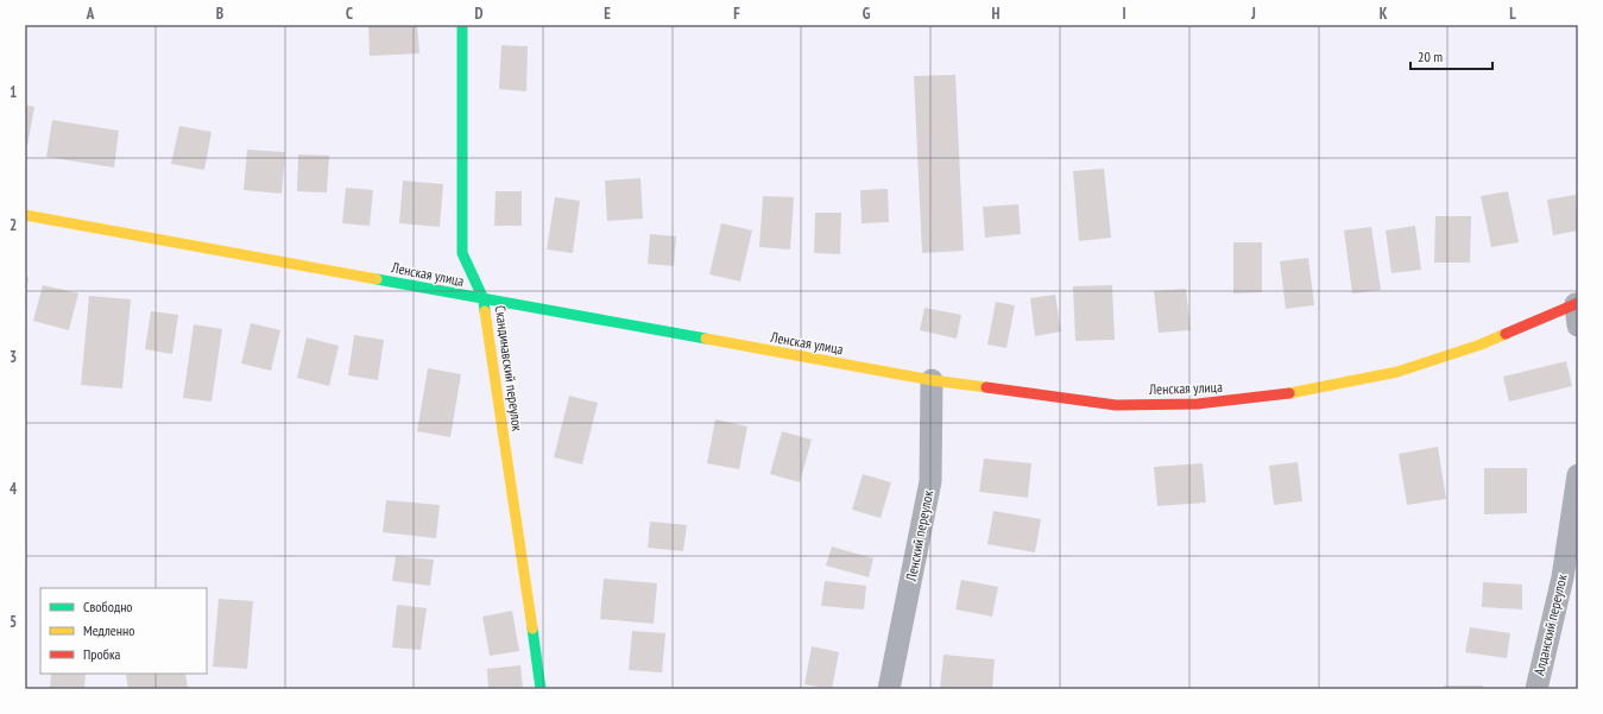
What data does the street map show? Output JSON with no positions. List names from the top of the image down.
{
  "streets": {
    "main road": ["Ленская улица", "Скандинавский переулок"],
    "street": ["Ленский переулок", "Алданский переулок"]
  },
  "crossings": [
    ["Ленская улица", "Скандинавский переулок"],
    ["Ленская улица", "Ленский переулок"]
  ],
  "legend": ["Свободно", "Медленно", "Пробка"],
  "scale_bar": "20 m",
  "grid": {
    "columns": [
      "A",
      "B",
      "C",
      "D",
      "E",
      "F",
      "G",
      "H",
      "I",
      "J",
      "K",
      "L"
    ],
    "rows": [
      "1",
      "2",
      "3",
      "4",
      "5"
    ]
  }
}
